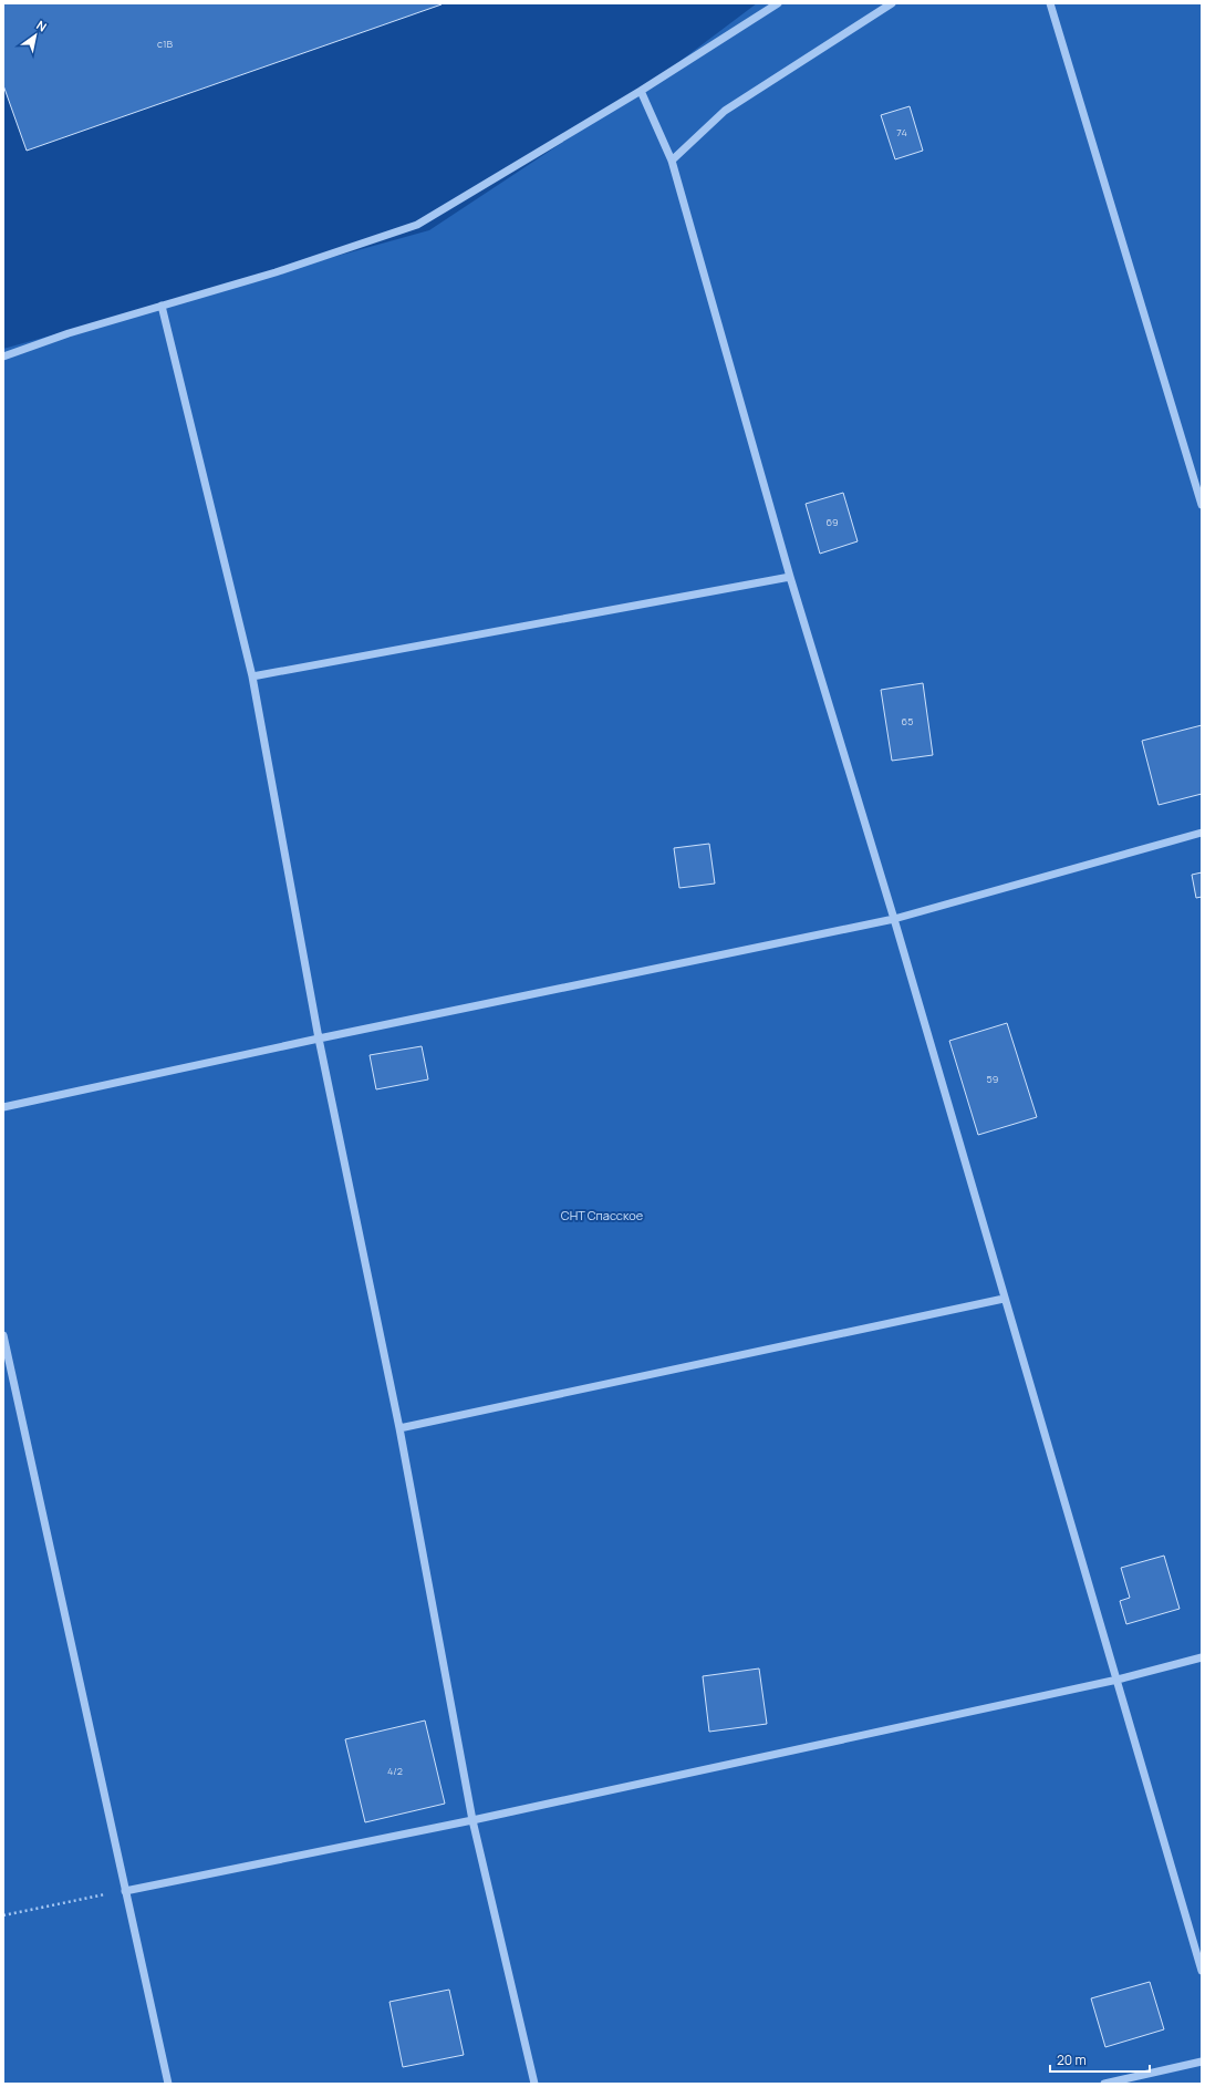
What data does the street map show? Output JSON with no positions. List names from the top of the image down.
{
  "parks": ["СНТ Спасское"],
  "house_numbers": [
    "с1В",
    "74",
    "69",
    "65",
    "59",
    "4/2"
  ],
  "scale_bar": "20 m",
  "north": "top right"
}
